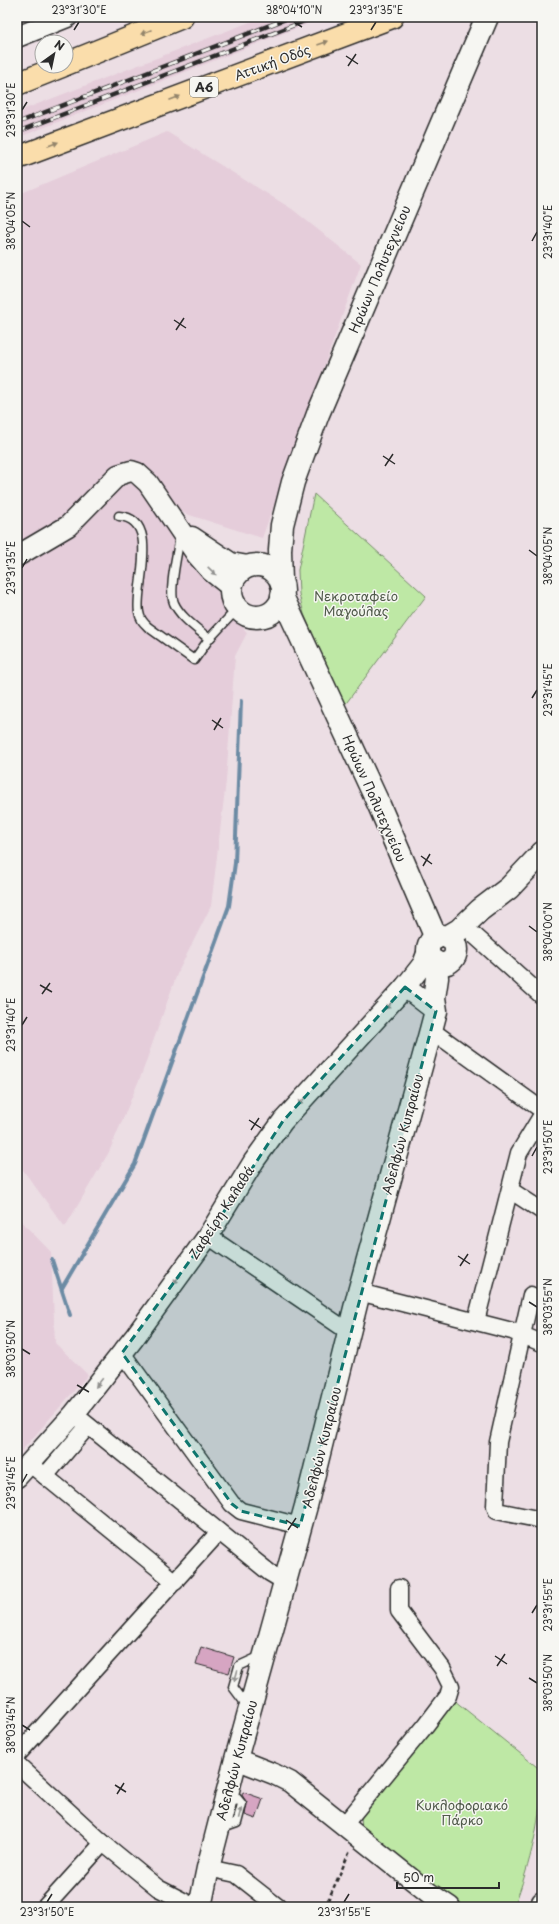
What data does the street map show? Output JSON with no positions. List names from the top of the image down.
{
  "streets": {
    "highway": ["Αττική Οδός", "Α6"],
    "main road": ["Ηρώων Πολυτεχνείου", "Αδελφών Κυπραίου"],
    "street": ["Ζαφείρη Καλαθά"]
  },
  "crossings": [
    ["Ηρώων Πολυτεχνείου", "Αδελφών Κυπραίου"],
    ["Ηρώων Πολυτεχνείου", "Ζαφείρη Καλαθά"],
    ["Αδελφών Κυπραίου", "Ζαφείρη Καλαθά"]
  ],
  "one_way": ["Ζαφείρη Καλαθά"],
  "parks": ["Νεκροταφείο Μαγούλας", "Κυκλοφοριακό Πάρκο"],
  "scale_bar": "50 m",
  "north": "top right",
  "coordinates": [
    "23°31'30\"E",
    "38°04'10\"N",
    "23°31'35\"E",
    "38°04'05\"N",
    "23°31'40\"E",
    "23°31'45\"E",
    "38°04'00\"N",
    "23°31'50\"E",
    "38°03'55\"N",
    "38°03'50\"N",
    "23°31'55\"E",
    "38°03'45\"N"
  ]
}
